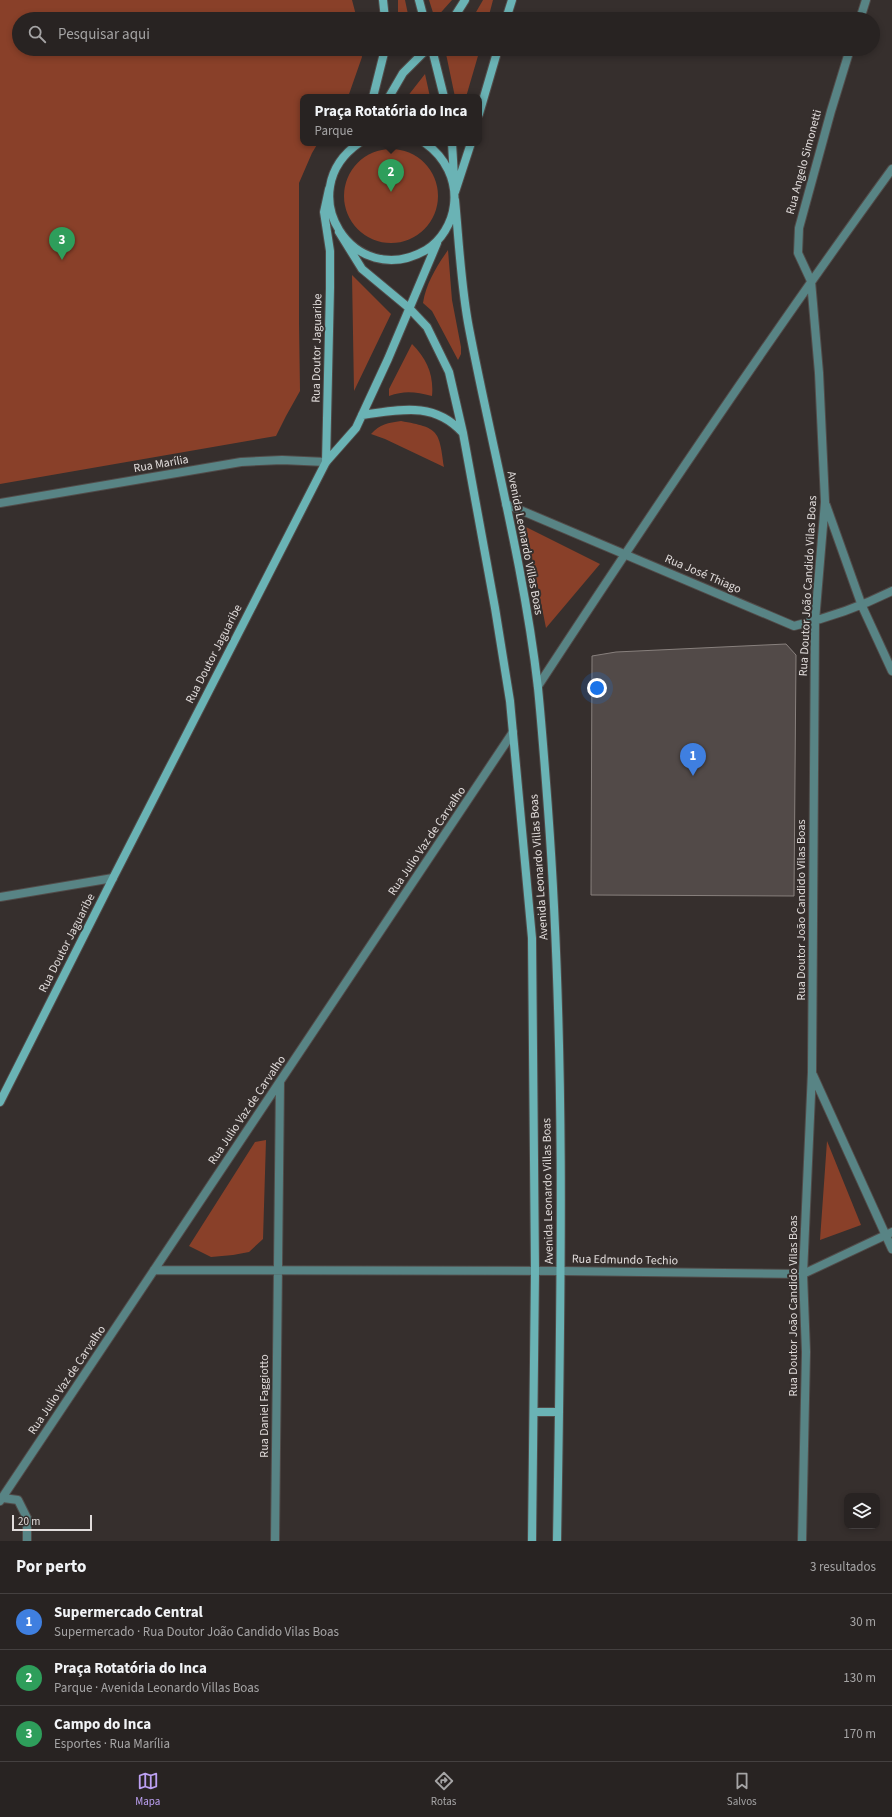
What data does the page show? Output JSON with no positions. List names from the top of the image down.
{
  "streets": {
    "main road": ["Rua Doutor Jaguaribe", "Avenida Leonardo Villas Boas"],
    "street": [
      "Rua Angelo Simonetti",
      "Rua Marília",
      "Rua José Thiago",
      "Rua Doutor João Candido Vilas Boas",
      "Rua Julio Vaz de Carvalho",
      "Rua Edmundo Techio",
      "Rua Daniel Faggiotto"
    ]
  },
  "crossings": [
    ["Rua Angelo Simonetti", "Rua Doutor João Candido Vilas Boas"],
    ["Rua Doutor Jaguaribe", "Rua Marília"],
    ["Avenida Leonardo Villas Boas", "Rua José Thiago"],
    ["Avenida Leonardo Villas Boas", "Rua Julio Vaz de Carvalho"],
    ["Avenida Leonardo Villas Boas", "Rua Edmundo Techio"],
    ["Rua José Thiago", "Rua Doutor João Candido Vilas Boas"],
    ["Rua Doutor João Candido Vilas Boas", "Rua Edmundo Techio"],
    ["Rua Julio Vaz de Carvalho", "Rua Edmundo Techio"],
    ["Rua Julio Vaz de Carvalho", "Rua Daniel Faggiotto"],
    ["Rua Edmundo Techio", "Rua Daniel Faggiotto"]
  ],
  "scale_bar": "20 m",
  "page": {
    "search": "Pesquisar aqui",
    "popup": ["Praça Rotatória do Inca", "Parque"],
    "pins": ["2", "3", "1"],
    "scale": "20 m",
    "heading": ["Por perto", "3 resultados"],
    "list": [
      {
        "mark": "1",
        "name": "Supermercado Central",
        "note": "Supermercado · Rua Doutor João Candido Vilas Boas",
        "value": "30 m"
      },
      {
        "mark": "2",
        "name": "Praça Rotatória do Inca",
        "note": "Parque · Avenida Leonardo Villas Boas",
        "value": "130 m"
      },
      {
        "mark": "3",
        "name": "Campo do Inca",
        "note": "Esportes · Rua Marília",
        "value": "170 m"
      }
    ],
    "nav": ["Mapa", "Rotas", "Salvos"]
  }
}
